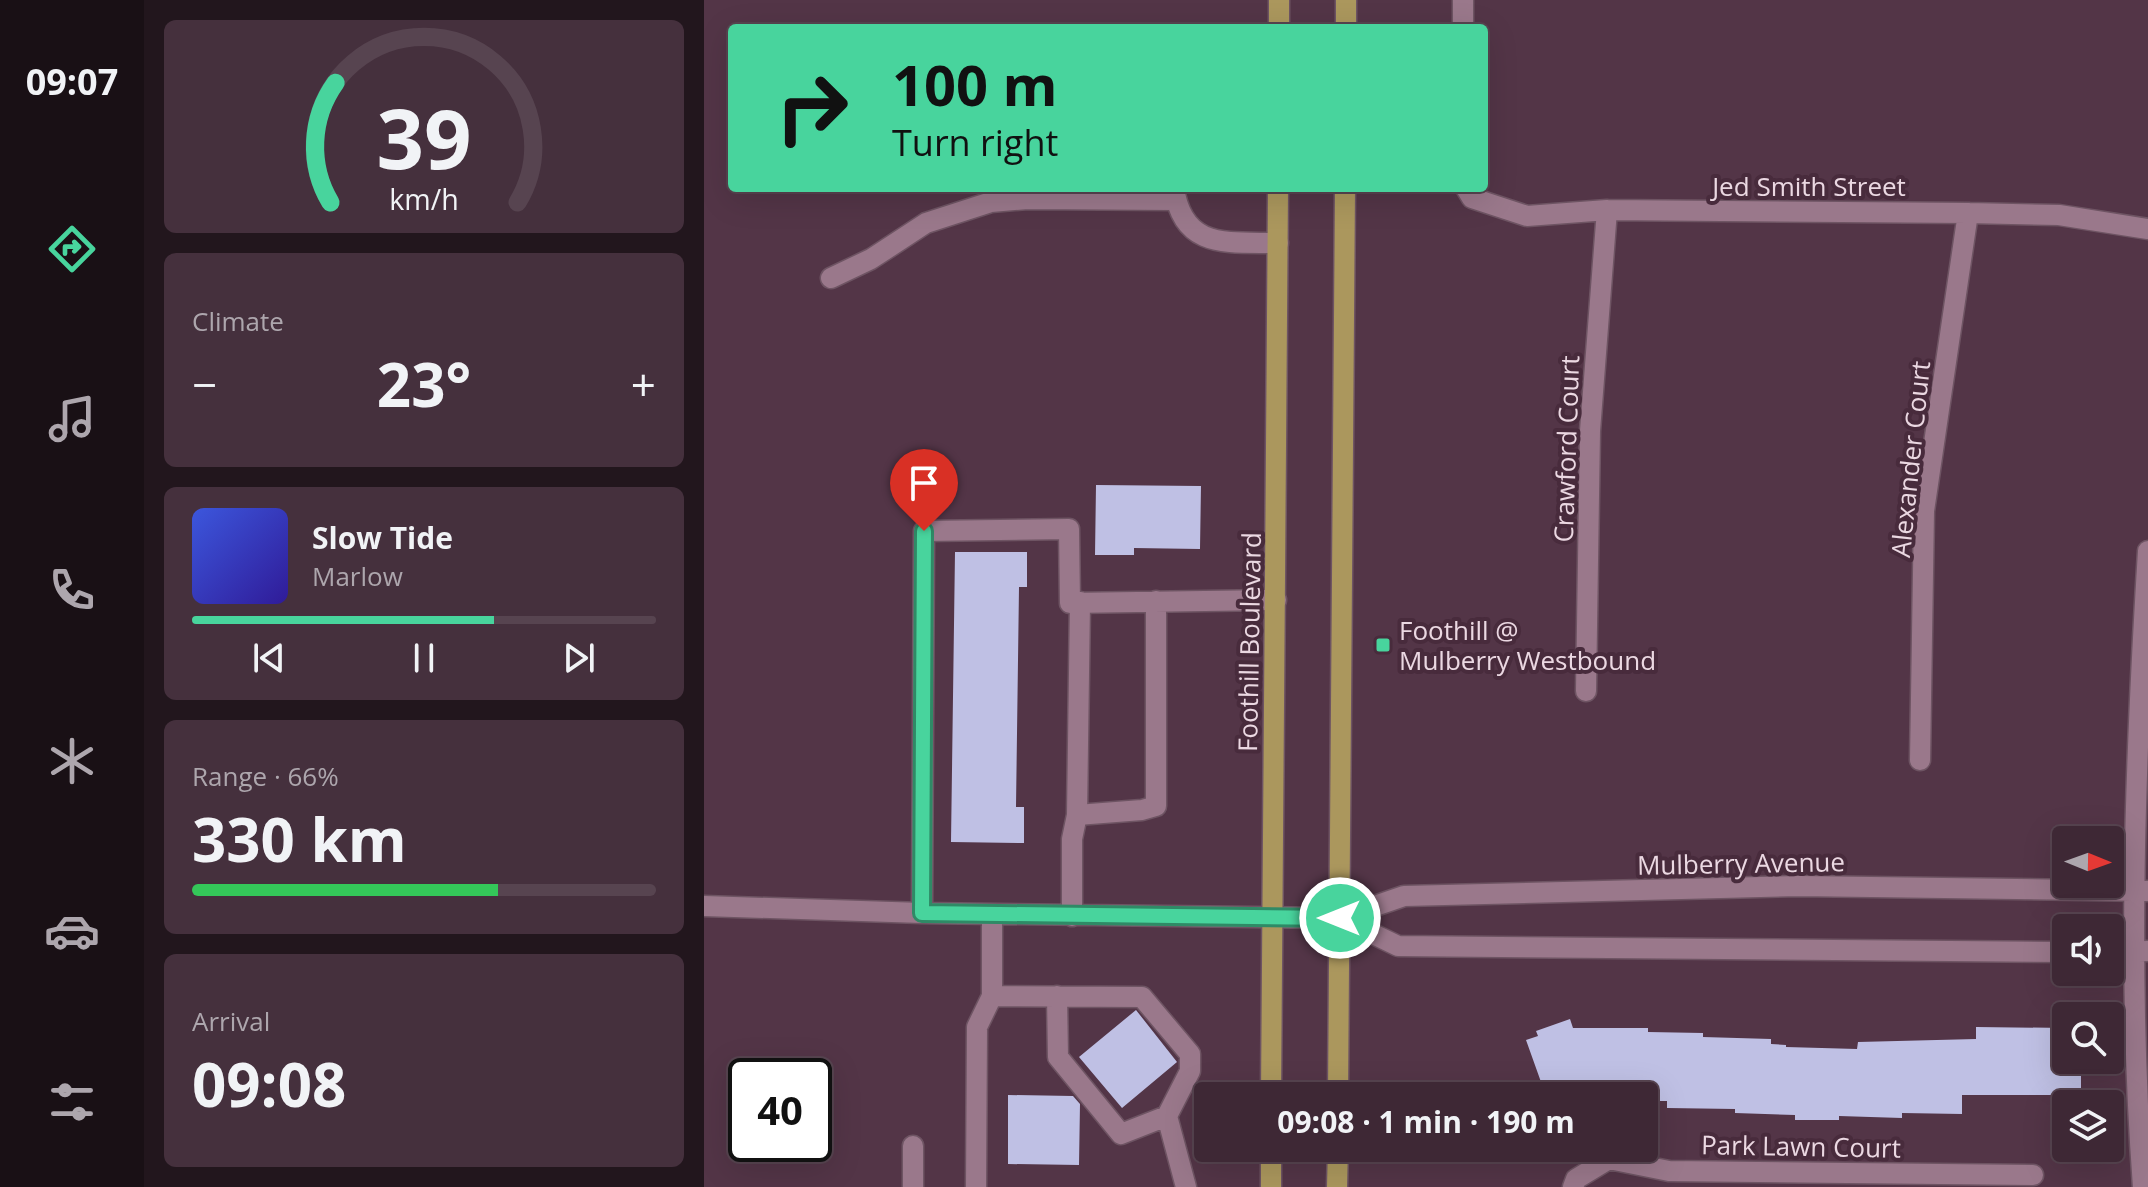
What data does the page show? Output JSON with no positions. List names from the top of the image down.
{
  "streets": {
    "main road": ["Foothill Boulevard"],
    "street": [
      "Jed Smith Street",
      "Crawford Court",
      "Alexander Court",
      "Mulberry Avenue",
      "Park Lawn Court"
    ]
  },
  "crossings": [
    ["Jed Smith Street", "Crawford Court"],
    ["Jed Smith Street", "Alexander Court"],
    ["Foothill Boulevard", "Mulberry Avenue"]
  ],
  "places": {
    "transit": ["Foothill @ Mulberry Westbound"]
  },
  "north": "right",
  "page": {
    "tabs": "09:07",
    "turn": ["100 m", "Turn right"],
    "tile": [
      "Climate",
      ["Range · 66%", "330 km"],
      ["Arrival", "09:08"]
    ],
    "heat": ["−", "23°", "+"],
    "song": ["Slow Tide", "Marlow"],
    "limit": "40",
    "trip": "09:08 · 1 min · 190 m",
    "gauge": ["39", "km/h"]
  }
}
